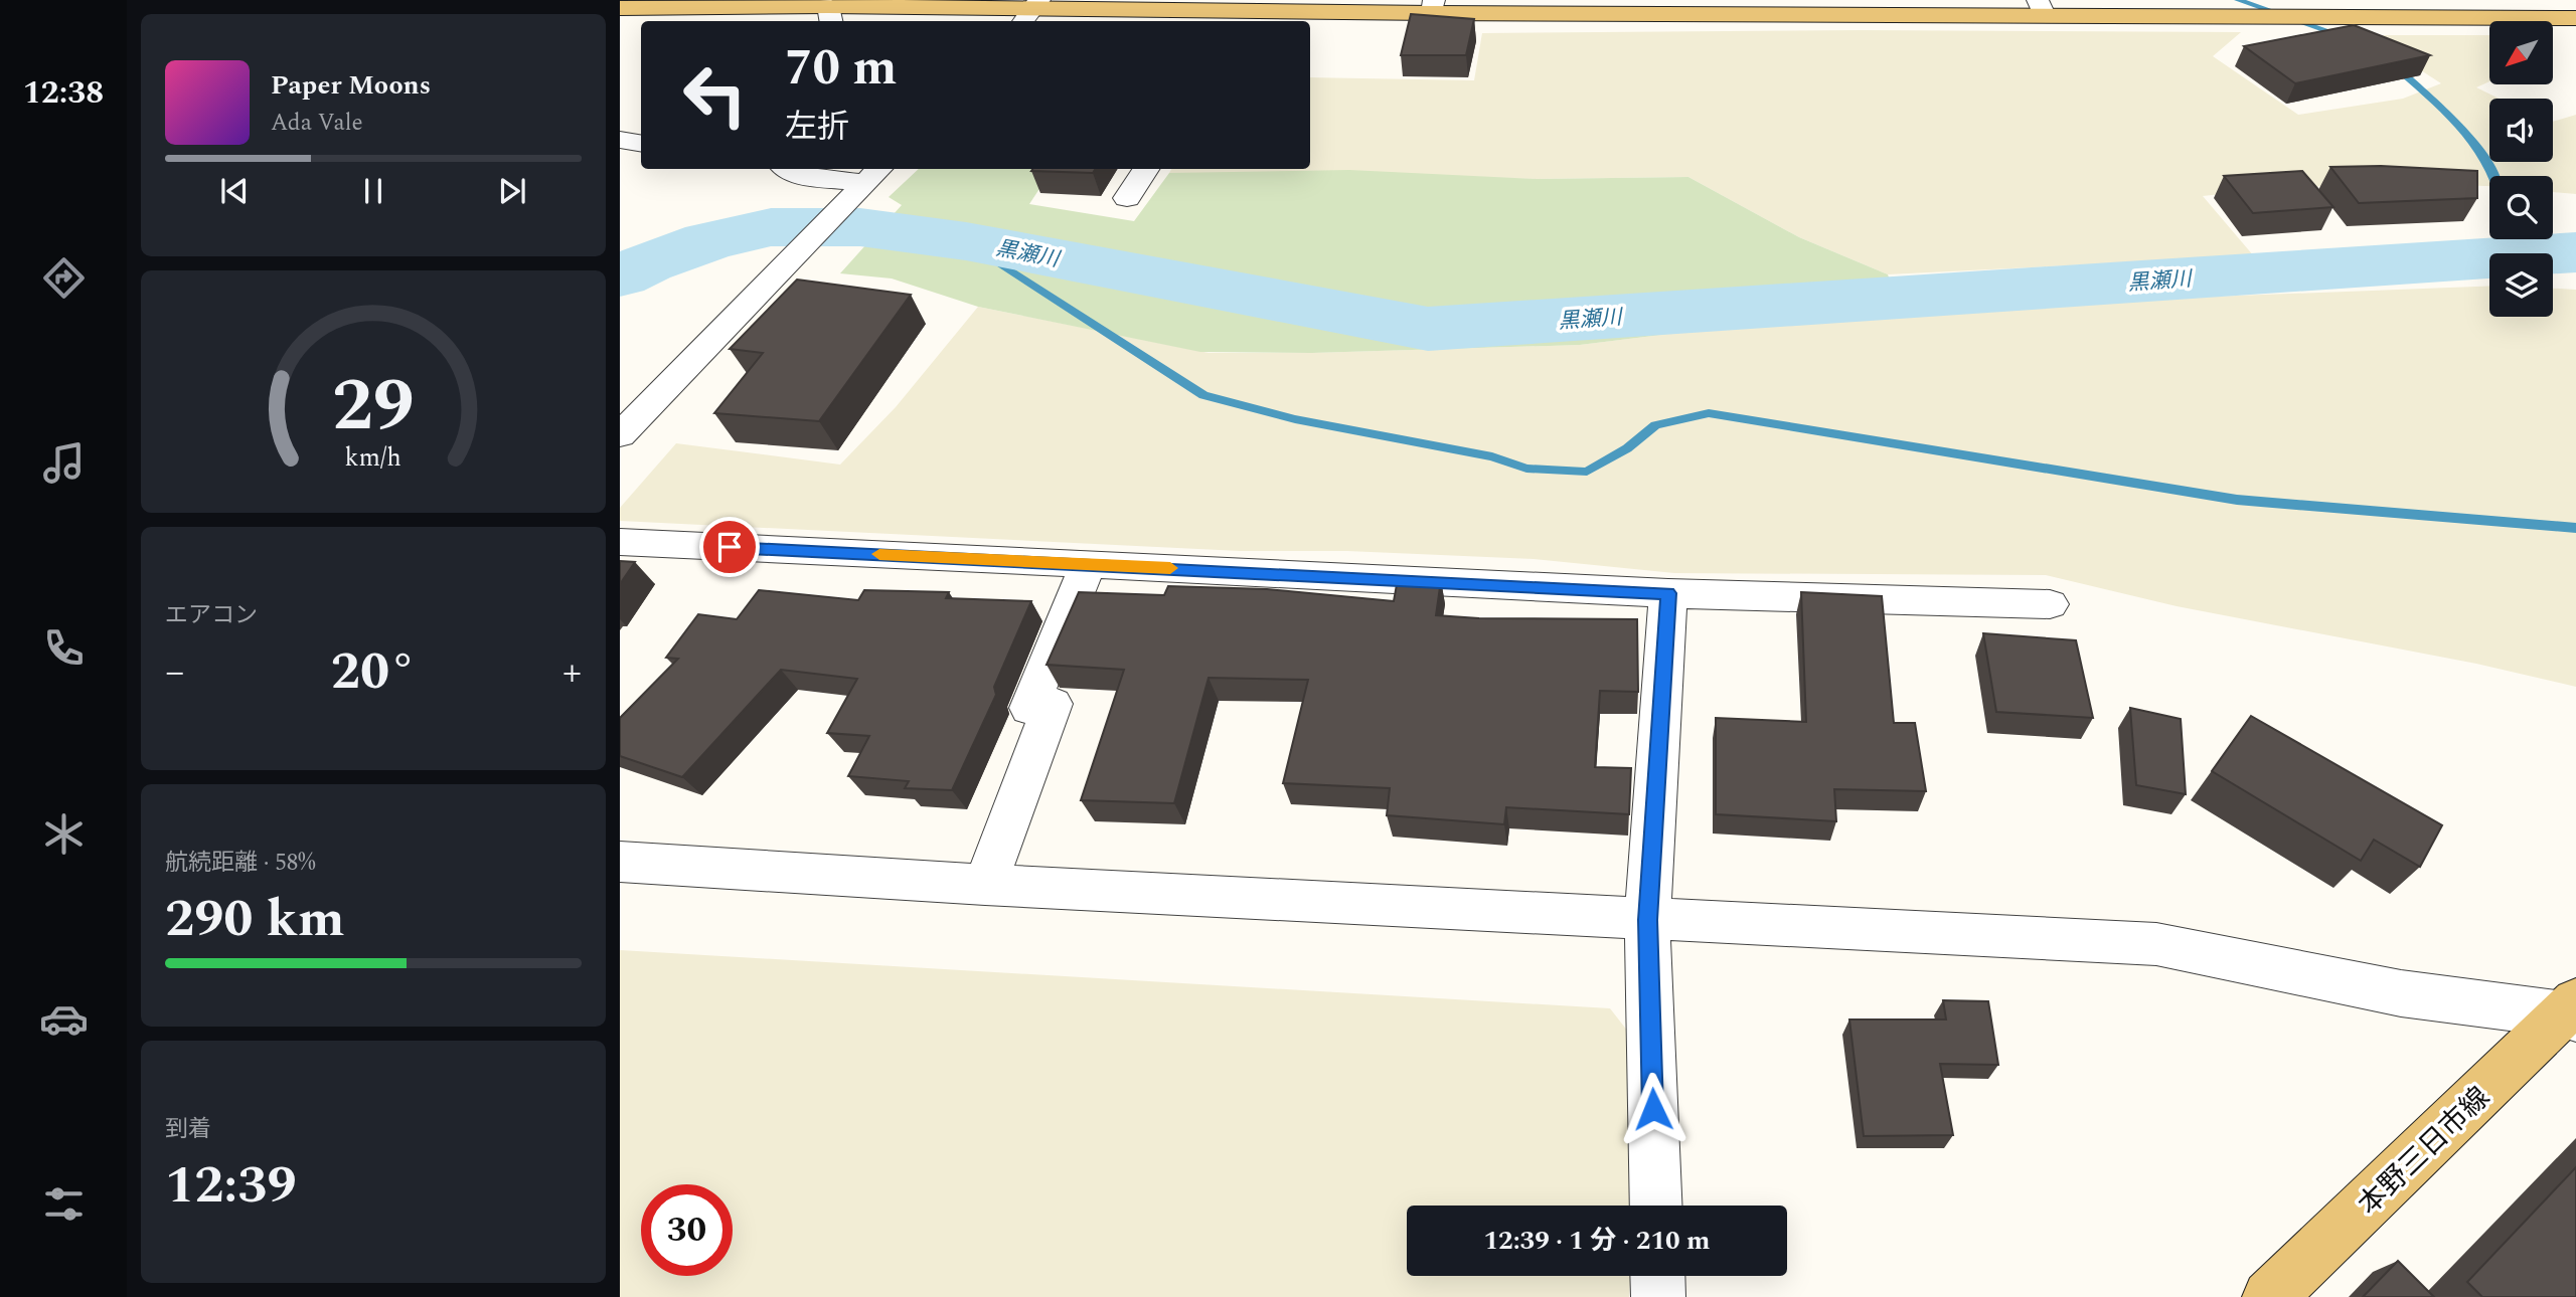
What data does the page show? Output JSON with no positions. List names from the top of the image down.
{
  "streets": {
    "main road": ["本野三日市線"]
  },
  "water": ["黒瀬川"],
  "north": "bottom left",
  "page": {
    "tabs": "12:38",
    "turn": ["70 m", "左折"],
    "song": ["Paper Moons", "Ada Vale"],
    "tile": [
      "エアコン",
      ["航続距離 · 58%", "290 km"],
      ["到着", "12:39"]
    ],
    "heat": ["−", "20°", "+"],
    "limit": "30",
    "trip": "12:39 · 1 分 · 210 m",
    "gauge": ["29", "km/h"]
  }
}
